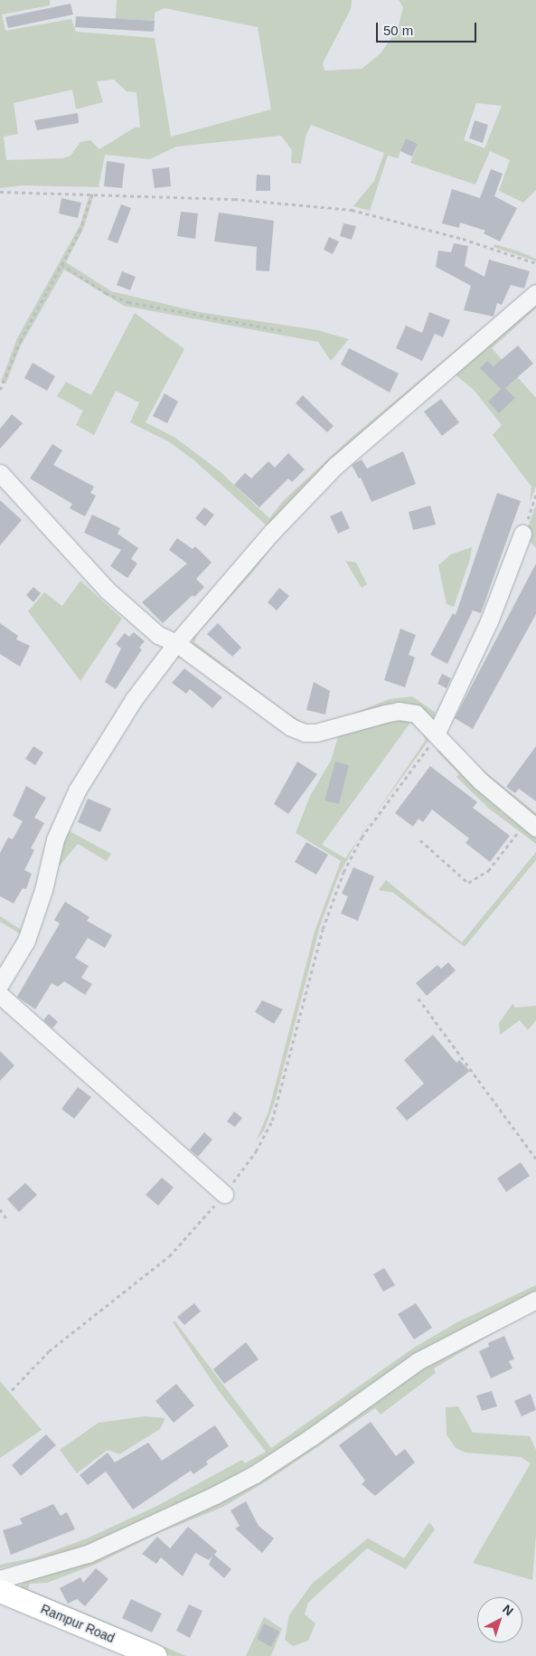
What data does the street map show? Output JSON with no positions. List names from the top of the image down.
{
  "streets": {
    "main road": ["Rampur Road"]
  },
  "scale_bar": "50 m",
  "north": "top right"
}
